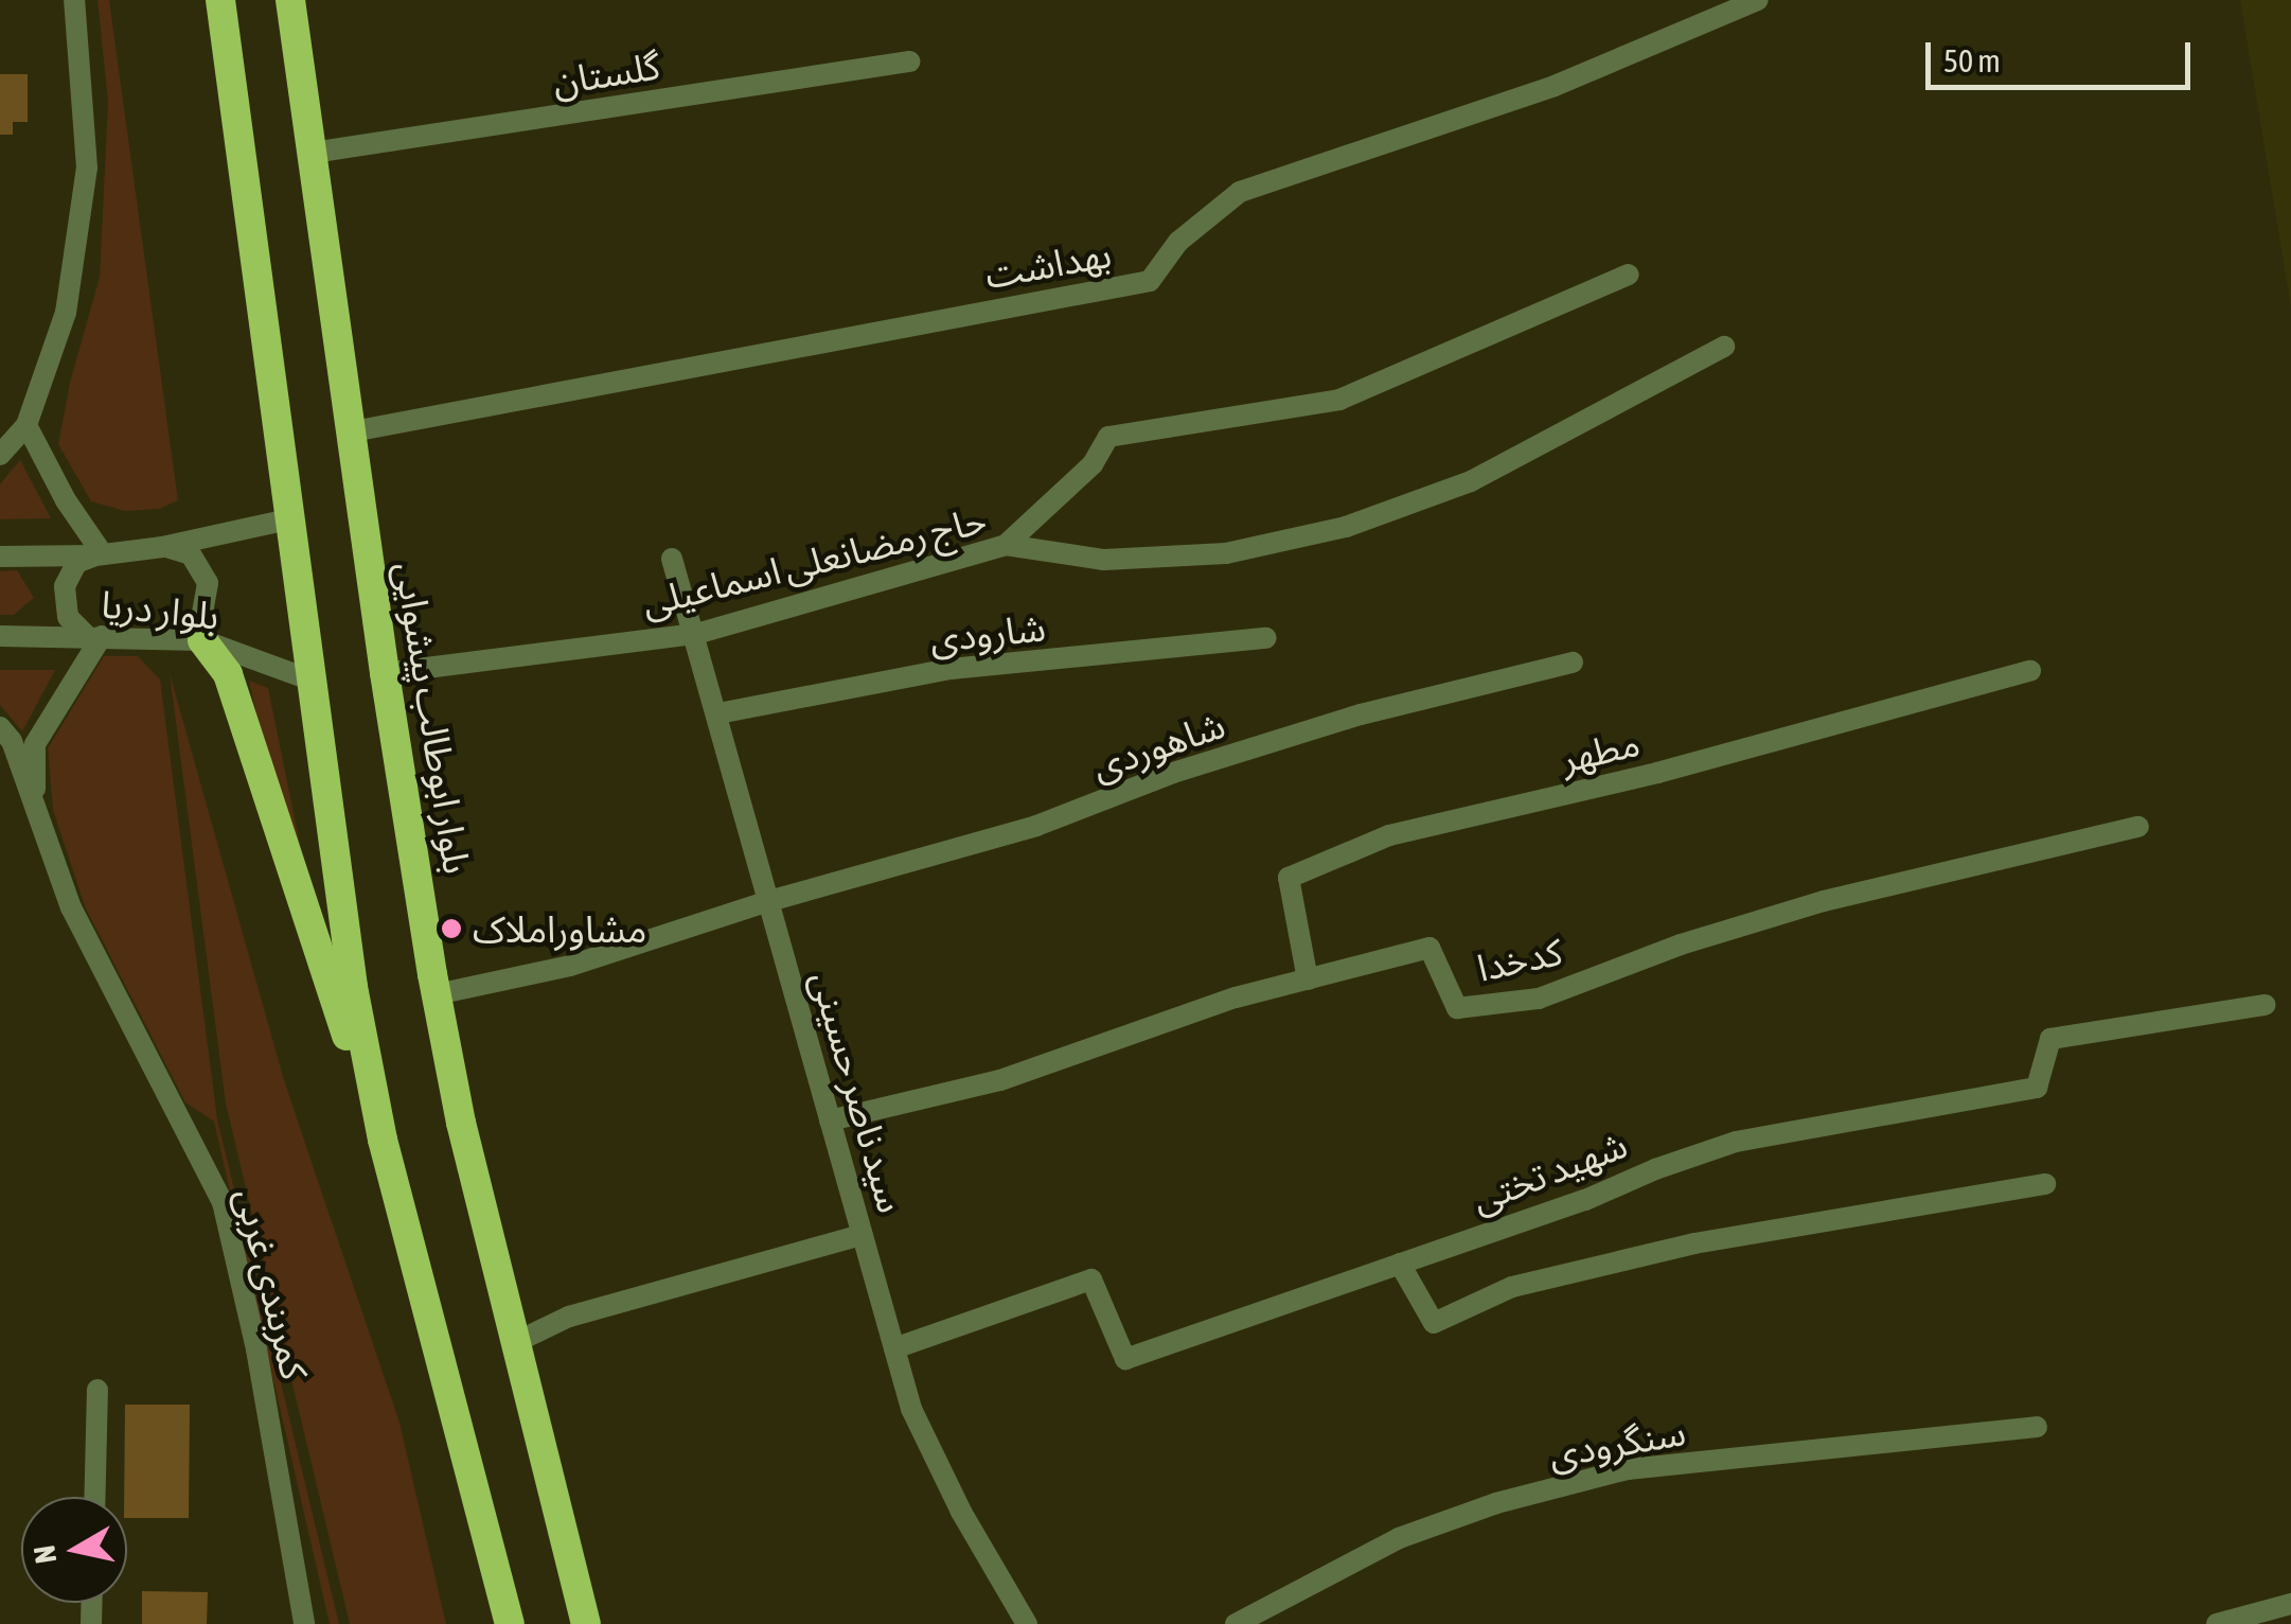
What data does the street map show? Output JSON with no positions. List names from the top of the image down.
{
  "streets": {
    "highway": ["بلوار ابوطالب پیشوایی"],
    "street": [
      "گلستان",
      "بهداشت",
      "حاج رمضانعلی اسماعیلی",
      "بلوار دریا",
      "شارودی",
      "شاهوردی",
      "مطهر",
      "کدخدا",
      "سید ناصر حسینی",
      "شهید تختی",
      "کمربندی غربی",
      "سنگرودی"
    ]
  },
  "crossings": [
    ["گلستان", "بلوار ابوطالب پیشوایی"],
    ["بهداشت", "بلوار ابوطالب پیشوایی"],
    ["حاج رمضانعلی اسماعیلی", "بلوار ابوطالب پیشوایی"],
    ["حاج رمضانعلی اسماعیلی", "سید ناصر حسینی"],
    ["شارودی", "سید ناصر حسینی"],
    ["بلوار ابوطالب پیشوایی", "شاهوردی"],
    ["شاهوردی", "سید ناصر حسینی"],
    ["مطهر", "کدخدا"],
    ["کدخدا", "سید ناصر حسینی"],
    ["سید ناصر حسینی", "شهید تختی"]
  ],
  "places": ["مشاوراملاک"],
  "scale_bar": "50 m",
  "north": "left"
}
